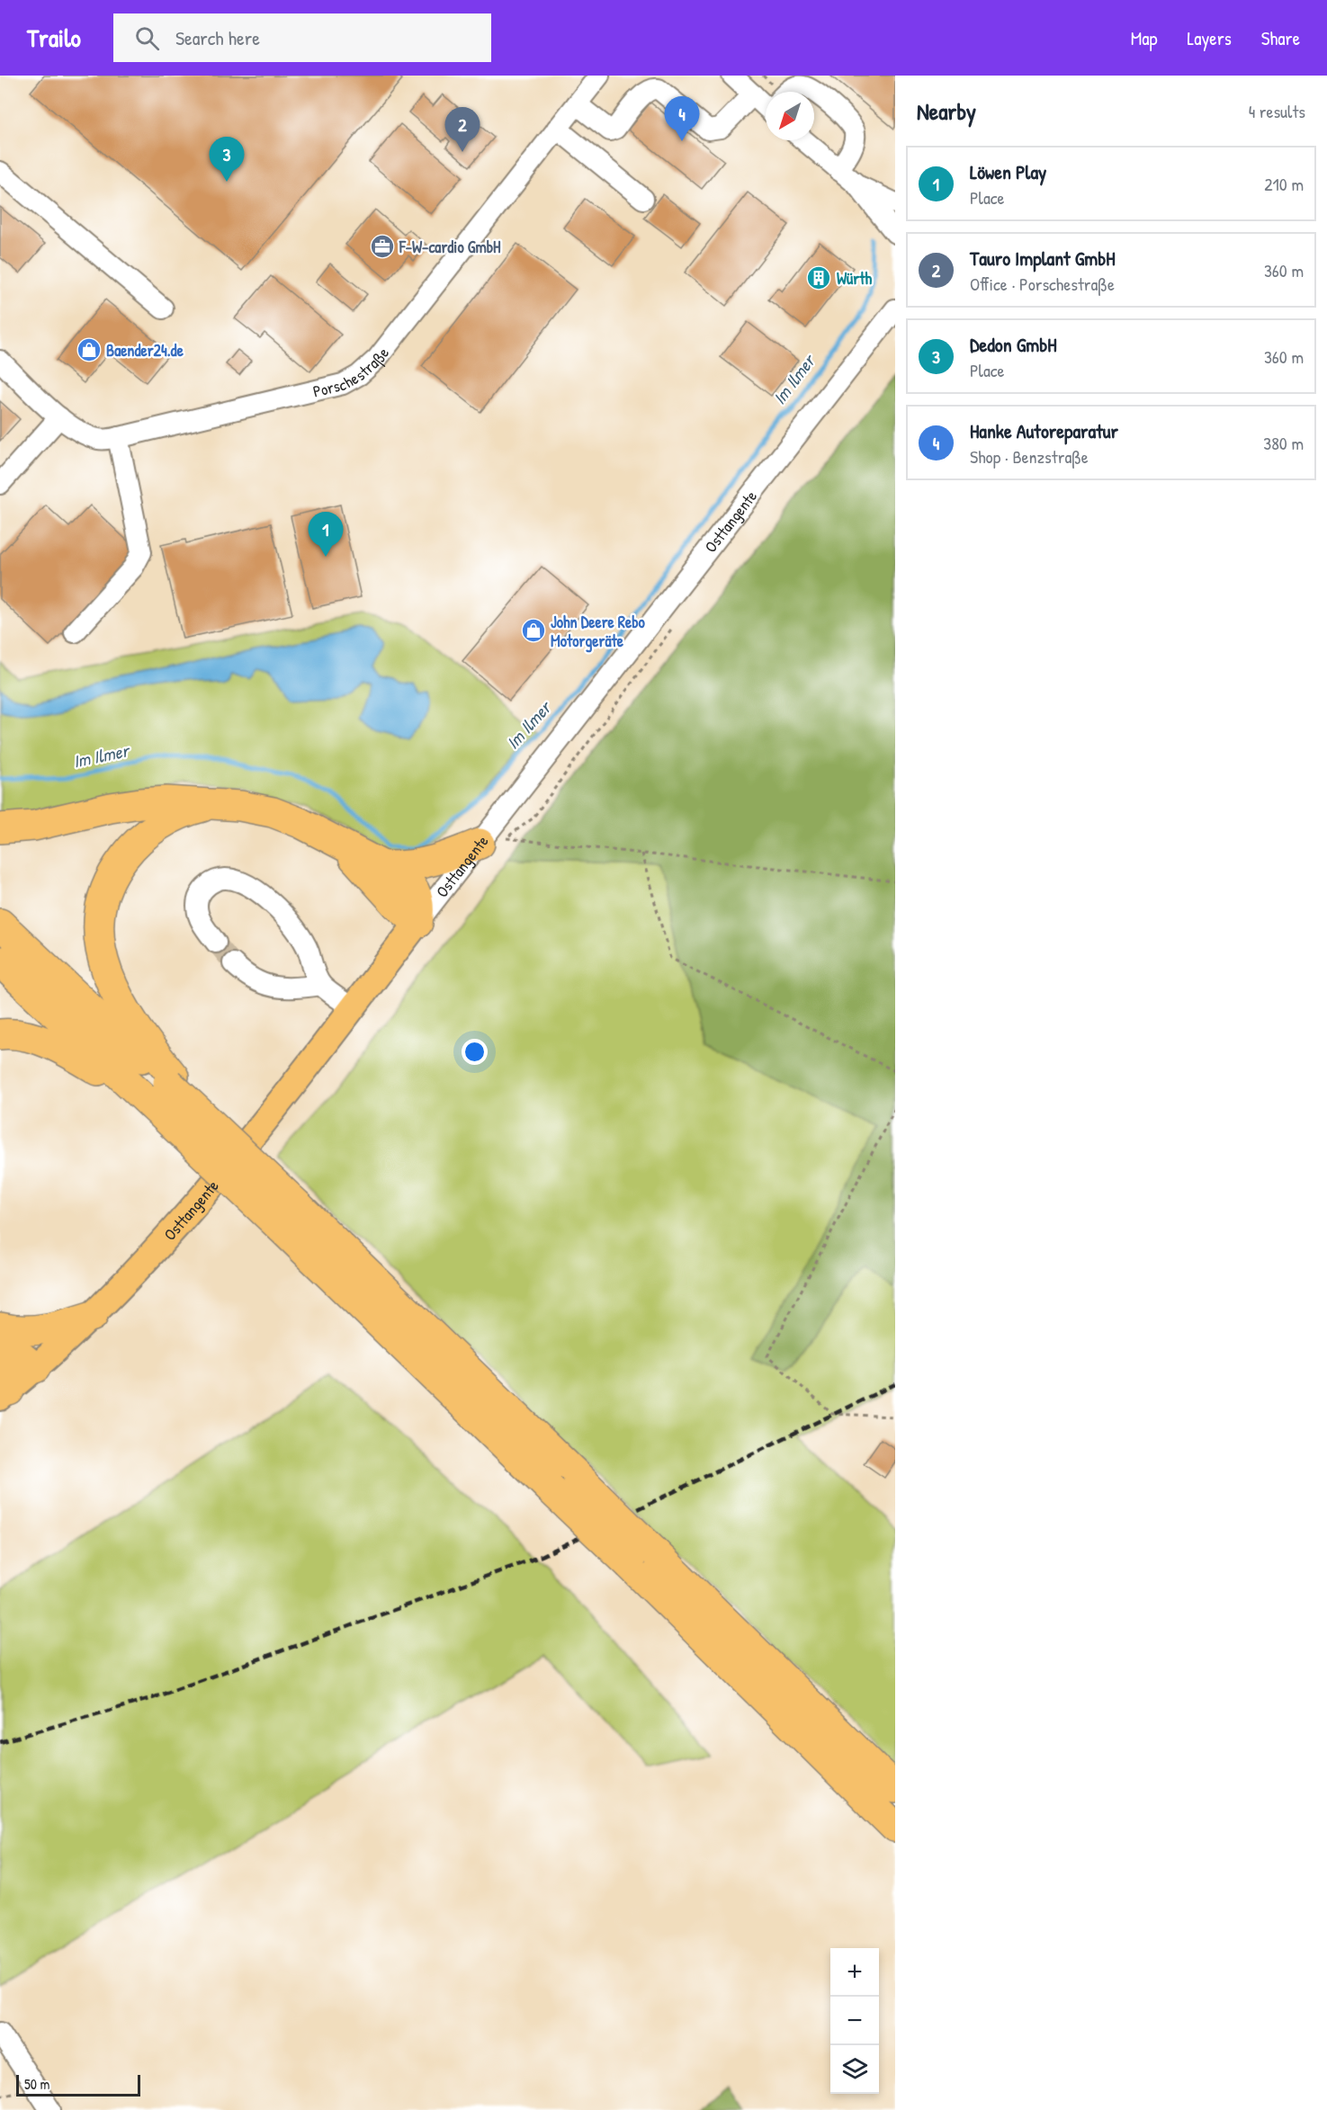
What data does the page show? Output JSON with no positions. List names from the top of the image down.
{
  "streets": {
    "main road": ["Osttangente"],
    "street": ["Porschestraße"]
  },
  "water": ["Im Ilmer"],
  "places": {
    "office": ["F-W-cardio GmbH"],
    "building": ["Würth"],
    "shop": ["Baender24.de", "John Deere Rebo Motorgeräte"]
  },
  "scale_bar": "50 m",
  "north": "bottom left",
  "page": {
    "header": "Trailo",
    "search": "Search here",
    "nav": ["Map", "Layers", "Share"],
    "heading": ["Nearby", "4 results"],
    "pins": [
      "4",
      "2",
      "3",
      "1"
    ],
    "list": [
      {
        "mark": "1",
        "name": "Löwen Play",
        "note": "Place",
        "value": "210 m"
      },
      {
        "mark": "2",
        "name": "Tauro Implant GmbH",
        "note": "Office · Porschestraße",
        "value": "360 m"
      },
      {
        "mark": "3",
        "name": "Dedon GmbH",
        "note": "Place",
        "value": "360 m"
      },
      {
        "mark": "4",
        "name": "Hanke Autoreparatur",
        "note": "Shop · Benzstraße",
        "value": "380 m"
      }
    ],
    "map_buttons": ["+", "−"],
    "scale": "50 m"
  }
}
